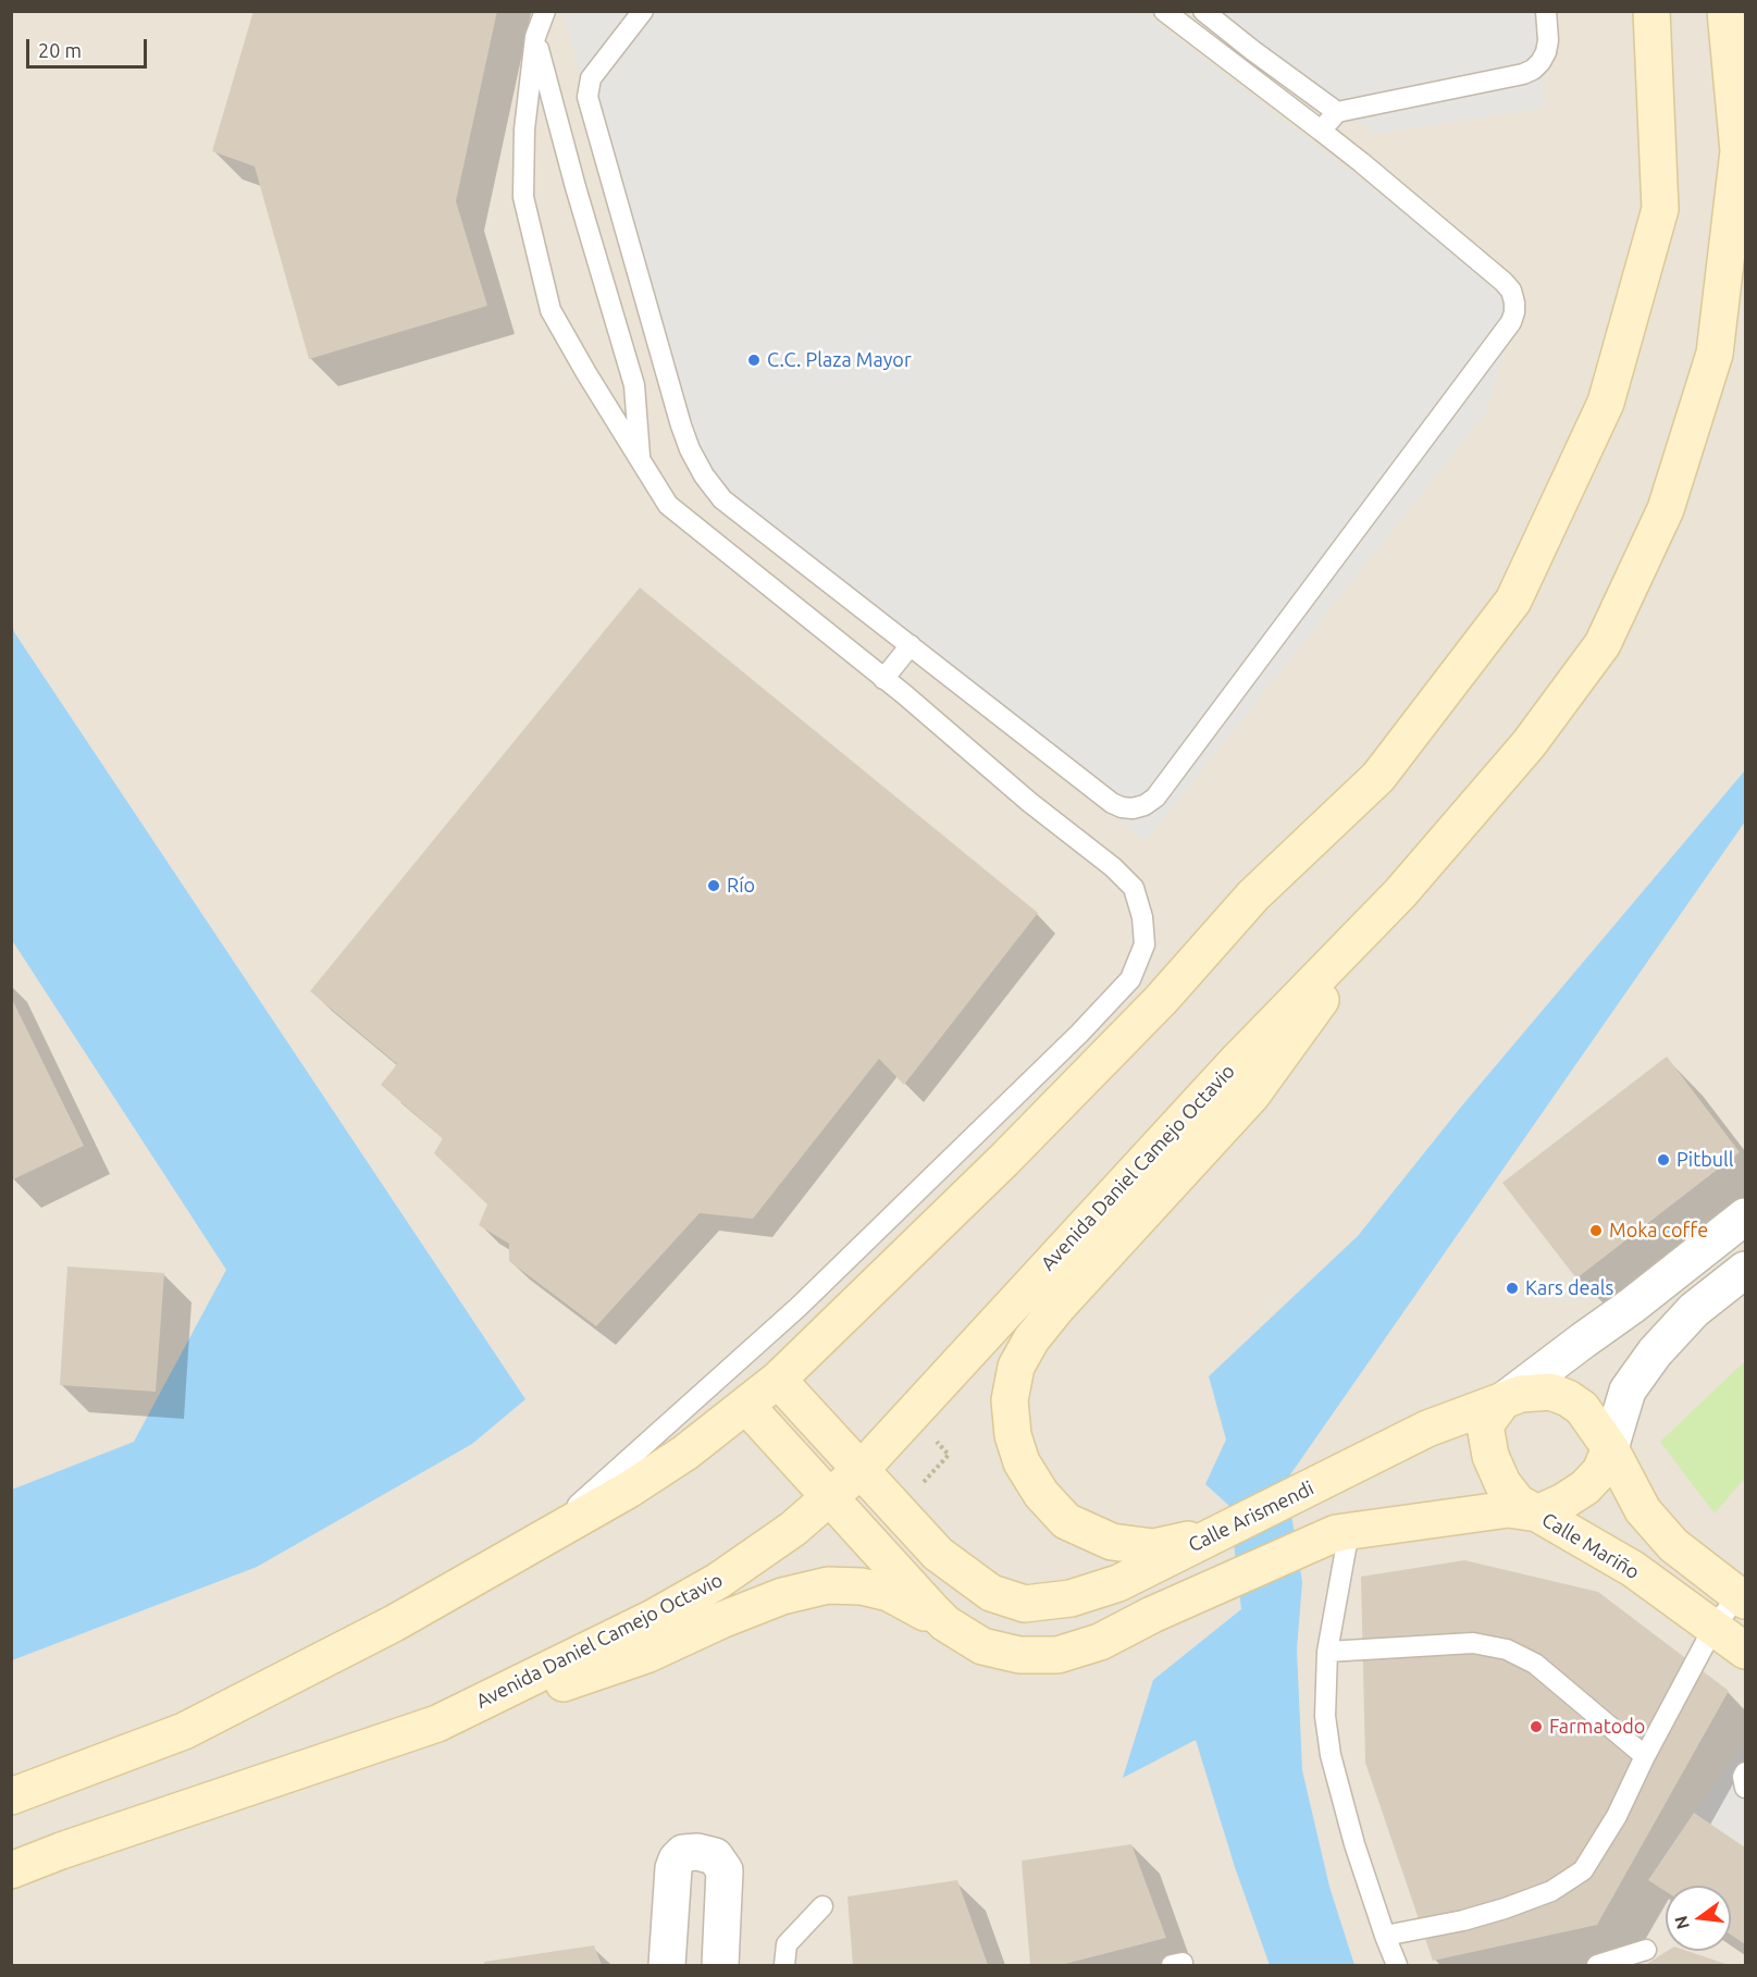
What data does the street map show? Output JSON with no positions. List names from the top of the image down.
{
  "streets": {
    "street": ["Avenida Daniel Camejo Octavio", "Calle Arismendi", "Calle Mariño"]
  },
  "crossings": [
    ["Avenida Daniel Camejo Octavio", "Calle Arismendi"],
    ["Calle Arismendi", "Calle Mariño"]
  ],
  "places": [
    "C.C. Plaza Mayor",
    "Río",
    "Pitbull",
    "Moka coffe",
    "Kars deals",
    "Farmatodo"
  ],
  "scale_bar": "20 m",
  "north": "left"
}
